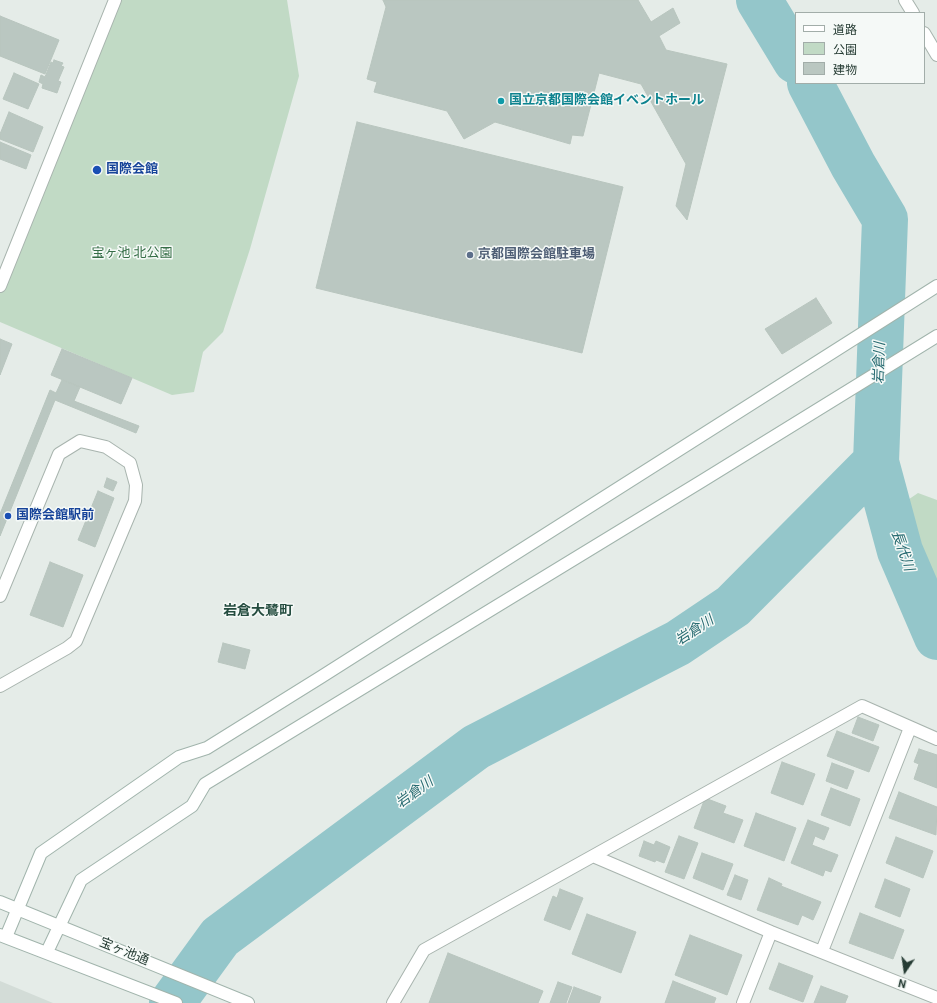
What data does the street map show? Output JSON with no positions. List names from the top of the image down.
{
  "streets": {
    "street": ["宝ヶ池通"]
  },
  "districts": ["岩倉大鷺町"],
  "water": ["岩倉川", "長代川"],
  "parks": ["宝ヶ池 北公園"],
  "places": [
    "国立京都国際会館イベントホール",
    "国際会館",
    "京都国際会館駐車場",
    "国際会館駅前"
  ],
  "legend": ["道路", "公園", "建物"],
  "north": "bottom"
}
